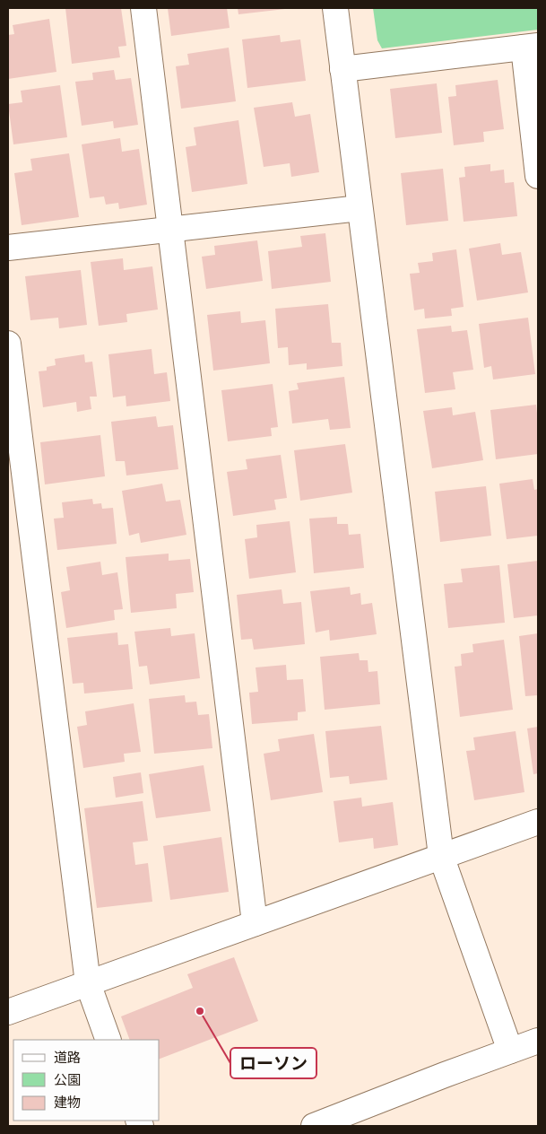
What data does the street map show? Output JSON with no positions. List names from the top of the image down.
{
  "places": ["ローソン"],
  "legend": ["道路", "公園", "建物"]
}
